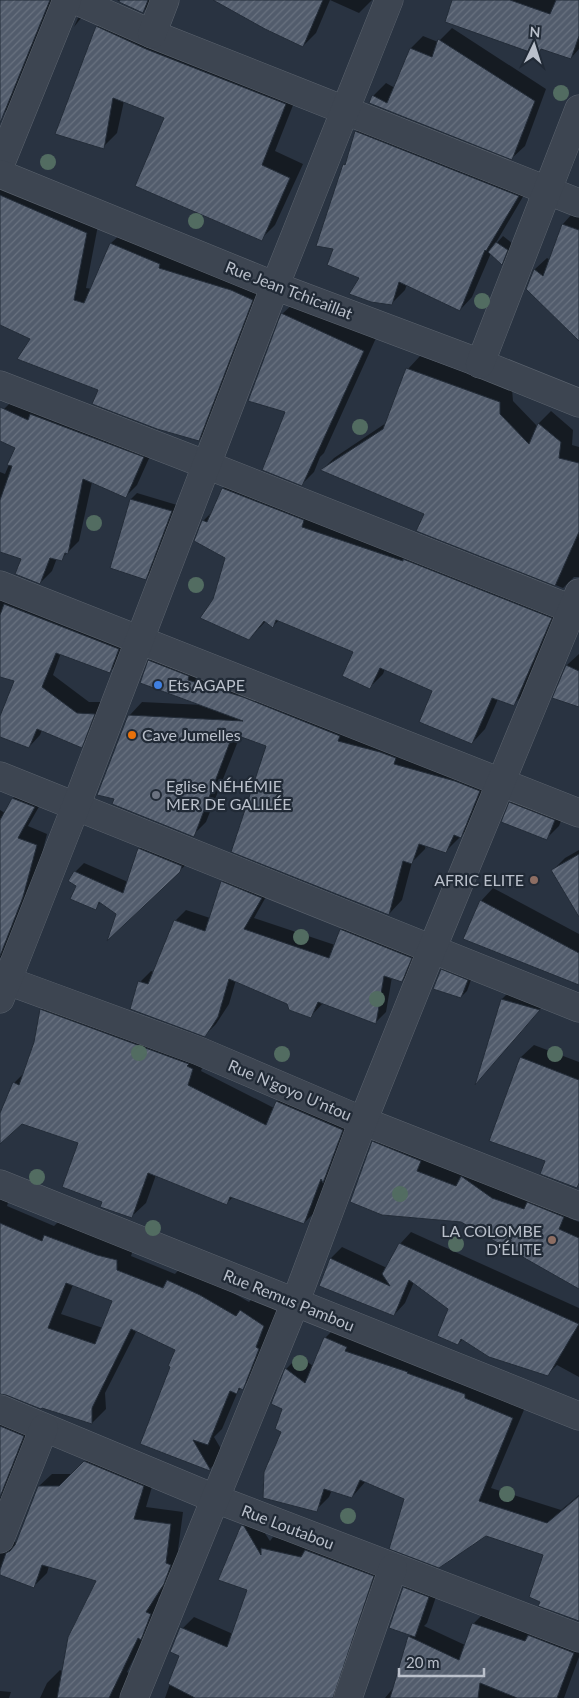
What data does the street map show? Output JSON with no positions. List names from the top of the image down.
{
  "streets": {
    "street": [
      "Rue Jean Tchicaillat",
      "Rue N'goyo U'ntou",
      "Rue Remus Pambou",
      "Rue Loutabou"
    ]
  },
  "places": [
    "Ets AGAPE",
    "Cave Jumelles",
    "Eglise NÉHÉMIE MER DE GALILÉE",
    "AFRIC ELITE",
    "LA COLOMBE D'ÉLITE"
  ],
  "scale_bar": "20 m",
  "north": "top"
}
